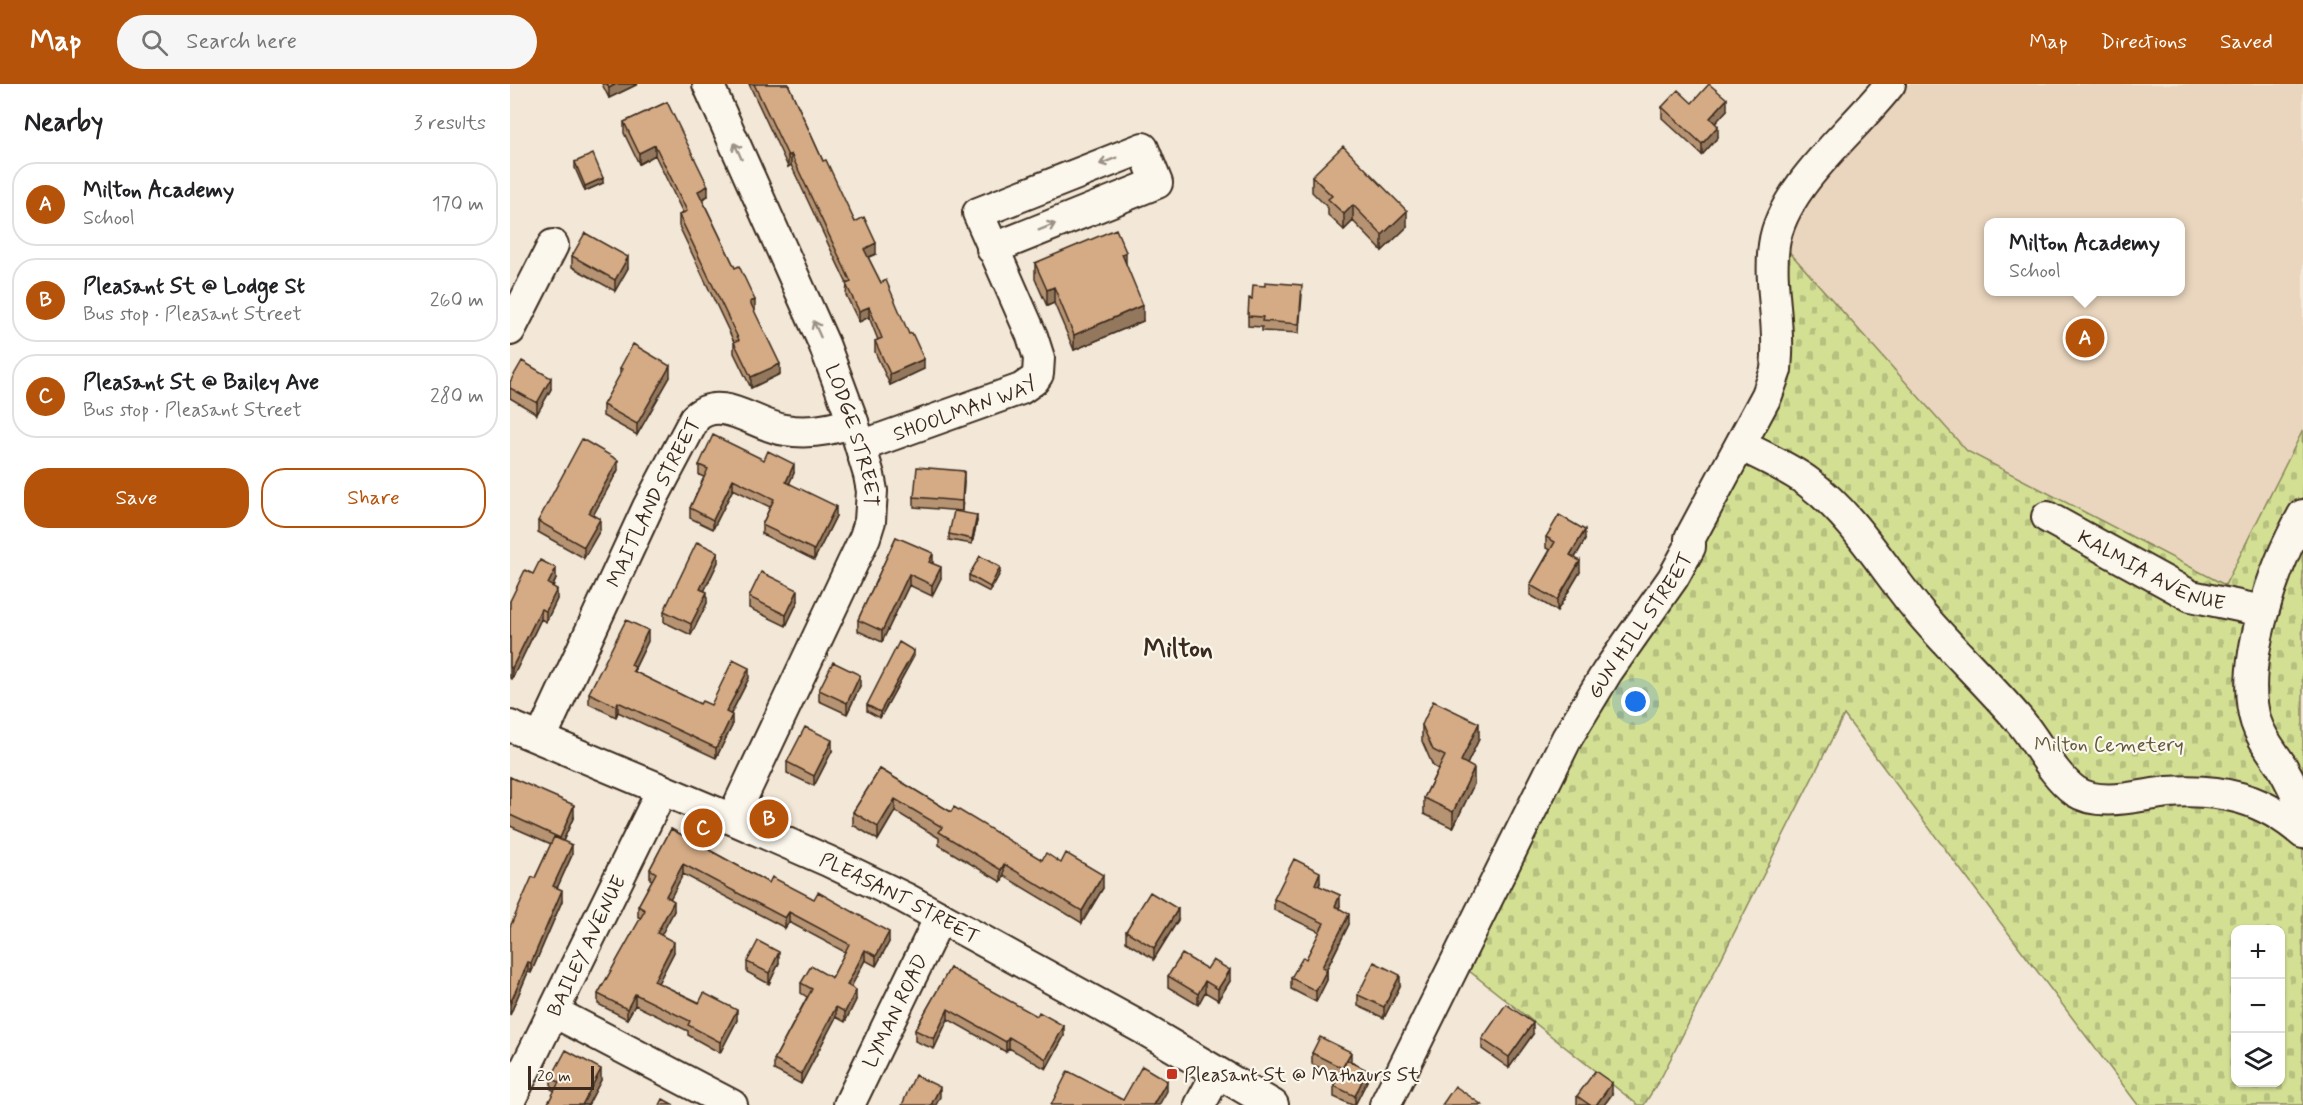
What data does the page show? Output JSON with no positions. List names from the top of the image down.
{
  "streets": {
    "street": [
      "SHOOLMAN WAY",
      "LODGE STREET",
      "MAITLAND STREET",
      "KALMIA AVENUE",
      "GUN HILL STREET",
      "PLEASANT STREET",
      "BAILEY AVENUE",
      "LYMAN ROAD"
    ]
  },
  "crossings": [
    ["SHOOLMAN WAY", "LODGE STREET"],
    ["SHOOLMAN WAY", "MAITLAND STREET"],
    ["LODGE STREET", "MAITLAND STREET"],
    ["LODGE STREET", "PLEASANT STREET"],
    ["MAITLAND STREET", "PLEASANT STREET"],
    ["PLEASANT STREET", "BAILEY AVENUE"],
    ["PLEASANT STREET", "LYMAN ROAD"]
  ],
  "one_way": ["LODGE STREET"],
  "districts": ["Milton"],
  "parks": ["Milton Cemetery"],
  "places": {
    "transit": ["Pleasant St @ Mathaurs St"]
  },
  "scale_bar": "20 m",
  "page": {
    "header": "Map",
    "search": "Search here",
    "nav": ["Map", "Directions", "Saved"],
    "heading": ["Nearby", "3 results"],
    "list": [
      {
        "mark": "A",
        "name": "Milton Academy",
        "note": "School",
        "value": "170 m"
      },
      {
        "mark": "B",
        "name": "Pleasant St @ Lodge St",
        "note": "Bus stop · Pleasant Street",
        "value": "260 m"
      },
      {
        "mark": "C",
        "name": "Pleasant St @ Bailey Ave",
        "note": "Bus stop · Pleasant Street",
        "value": "280 m"
      }
    ],
    "popup": ["Milton Academy", "School"],
    "pins": ["A", "B", "C"],
    "buttons": ["Save", "Share"],
    "map_buttons": ["+", "−"],
    "scale": "20 m"
  }
}
